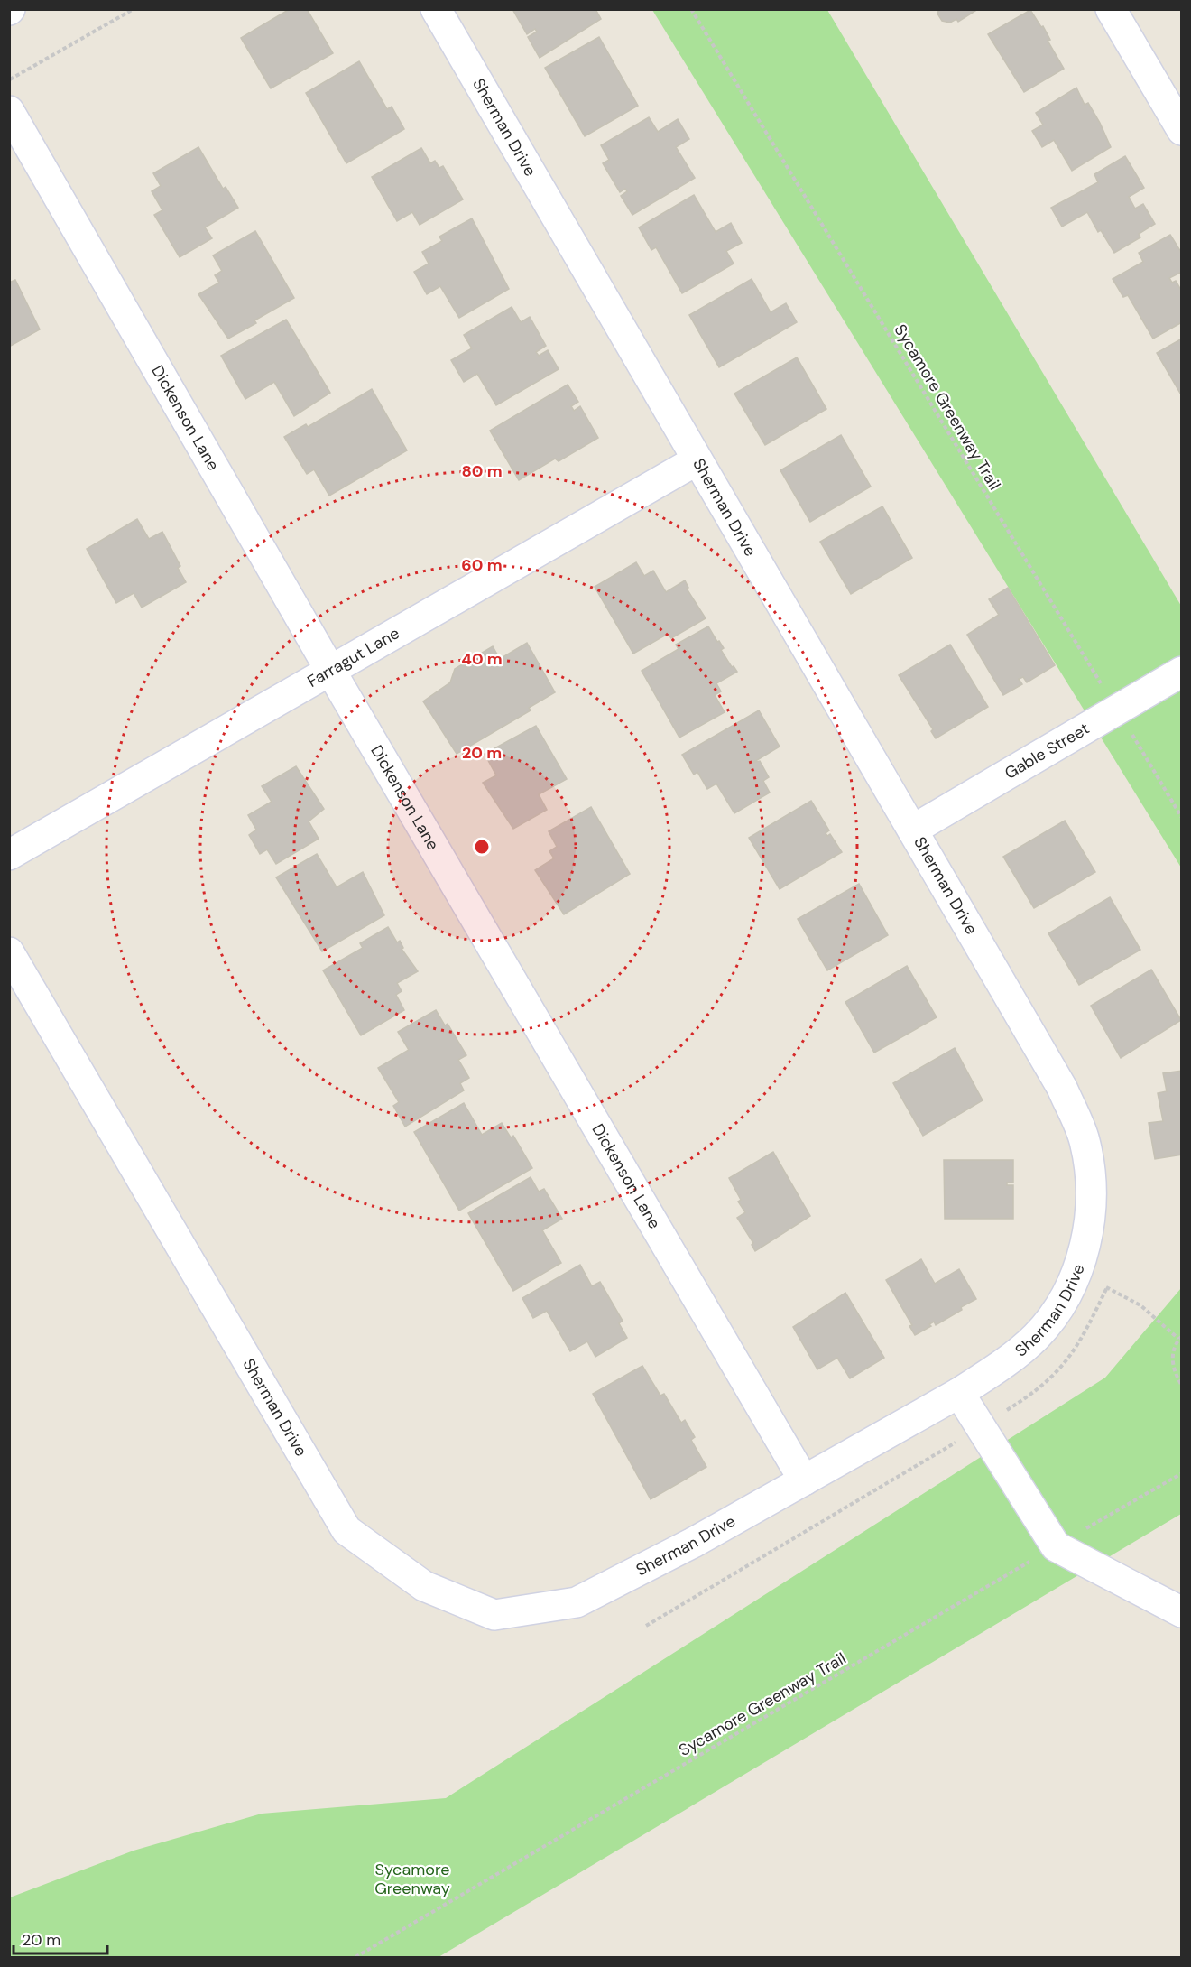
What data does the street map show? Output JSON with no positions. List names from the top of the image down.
{
  "streets": {
    "street": [
      "Sherman Drive",
      "Dickenson Lane",
      "Farragut Lane",
      "Gable Street"
    ],
    "path": ["Sycamore Greenway Trail"]
  },
  "crossings": [
    ["Sherman Drive", "Dickenson Lane"],
    ["Sherman Drive", "Farragut Lane"],
    ["Sherman Drive", "Gable Street"],
    ["Sycamore Greenway Trail", "Gable Street"],
    ["Dickenson Lane", "Farragut Lane"]
  ],
  "parks": ["Sycamore Greenway"],
  "scale_bar": "20 m",
  "rings": [
    "80 m",
    "60 m",
    "40 m",
    "20 m"
  ]
}
